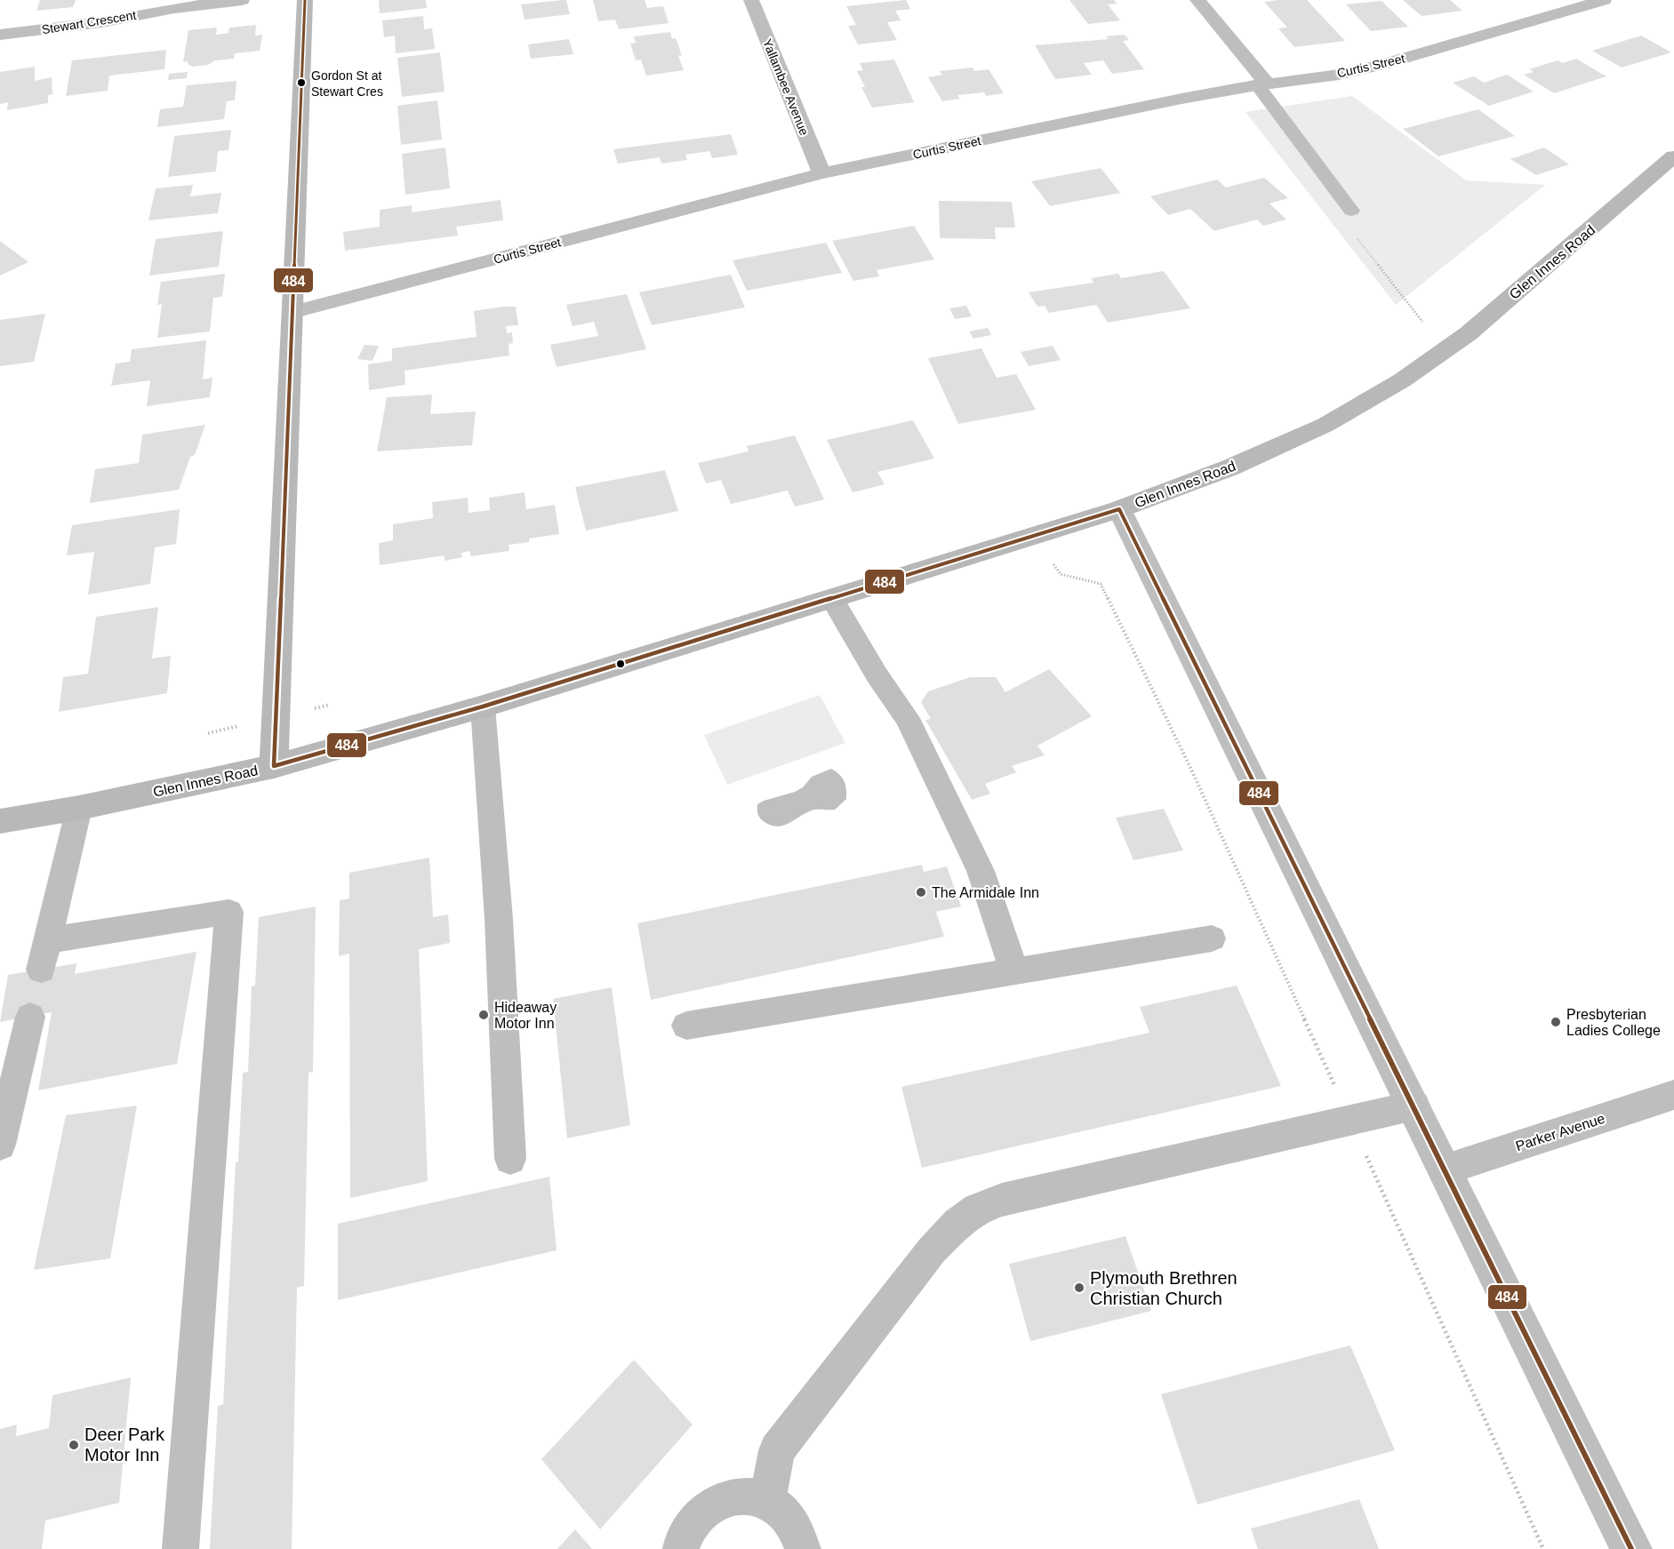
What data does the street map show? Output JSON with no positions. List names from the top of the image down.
{
  "streets": {
    "main road": ["Glen Innes Road"],
    "street": ["Stewart Crescent", "Curtis Street", "Yallambee Avenue"],
    "lane": ["Parker Avenue"]
  },
  "crossings": [
    ["Curtis Street", "Yallambee Avenue"]
  ],
  "places": [
    "Gordon St at Stewart Cres",
    "The Armidale Inn",
    "Hideaway Motor Inn",
    "Presbyterian Ladies College",
    "Plymouth Brethren Christian Church",
    "Deer Park Motor Inn"
  ],
  "lines": ["transit line 484"]
}
